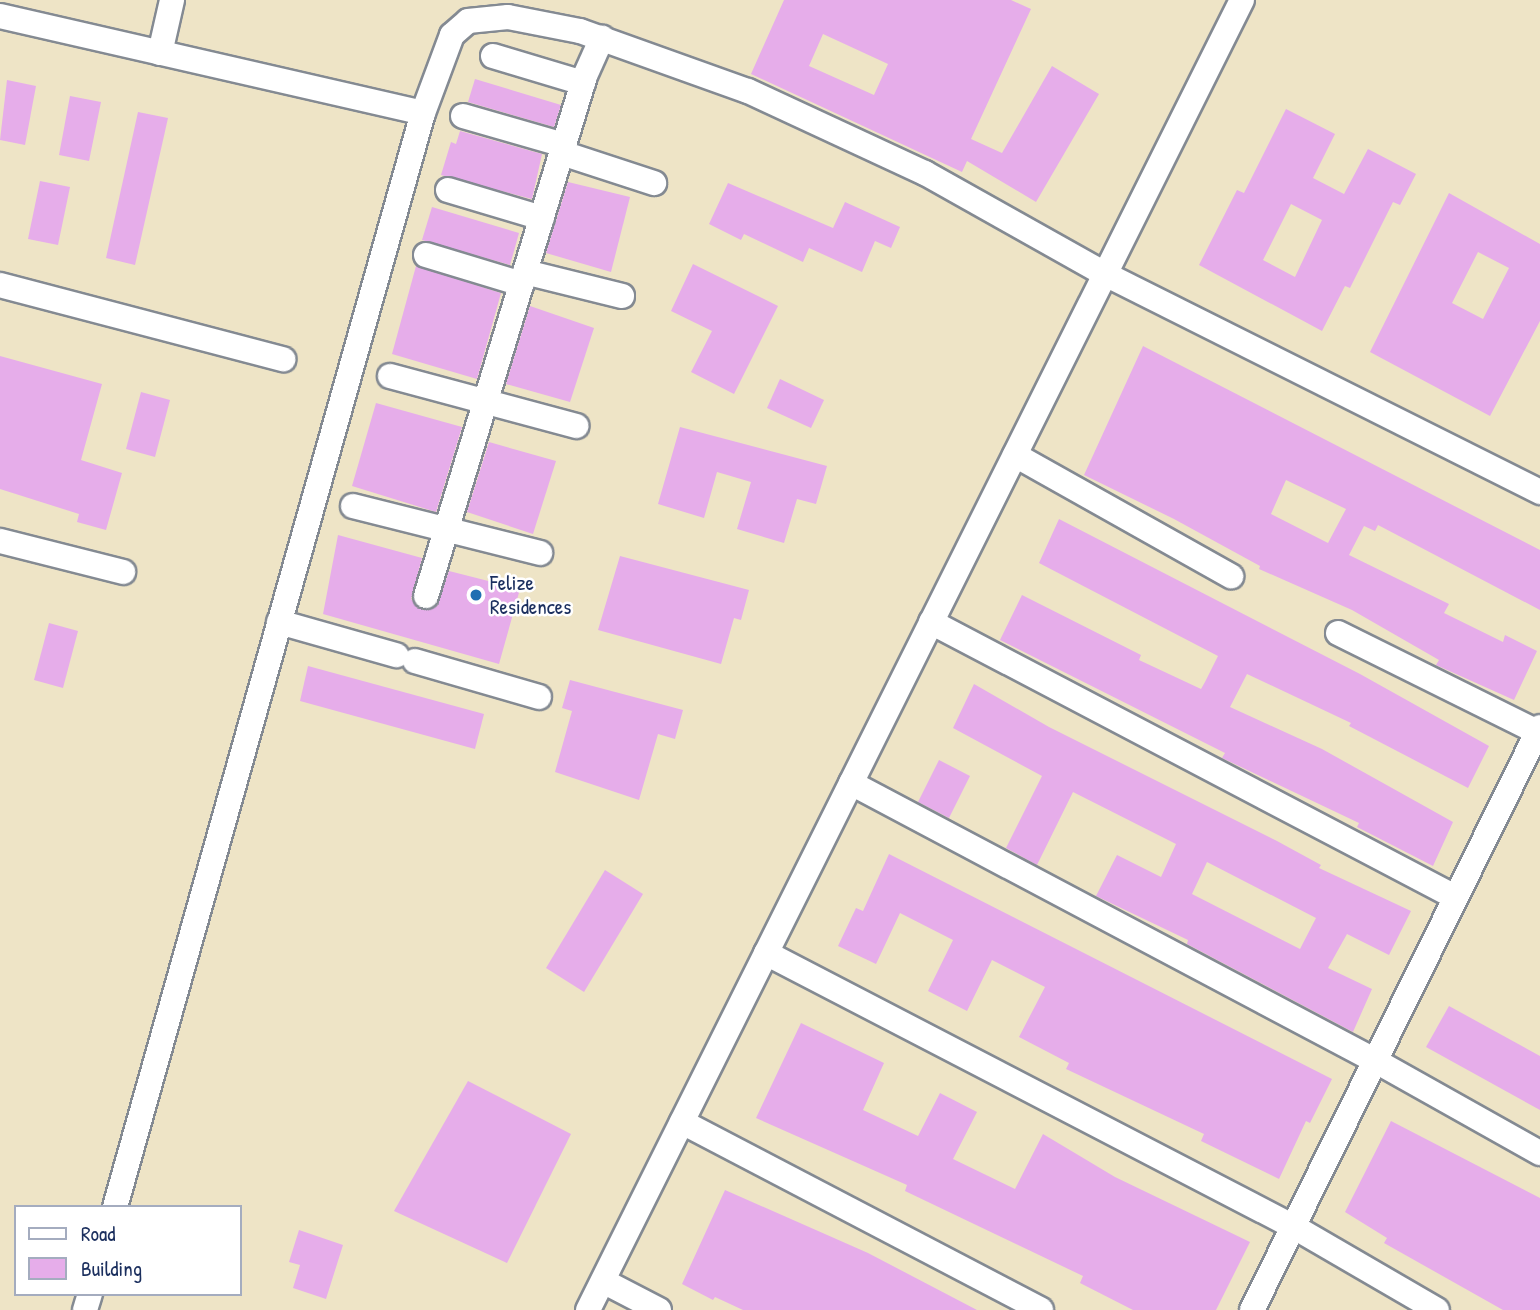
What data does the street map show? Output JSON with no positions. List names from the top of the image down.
{
  "places": ["Felize Residences"],
  "legend": ["Road", "Building"]
}
